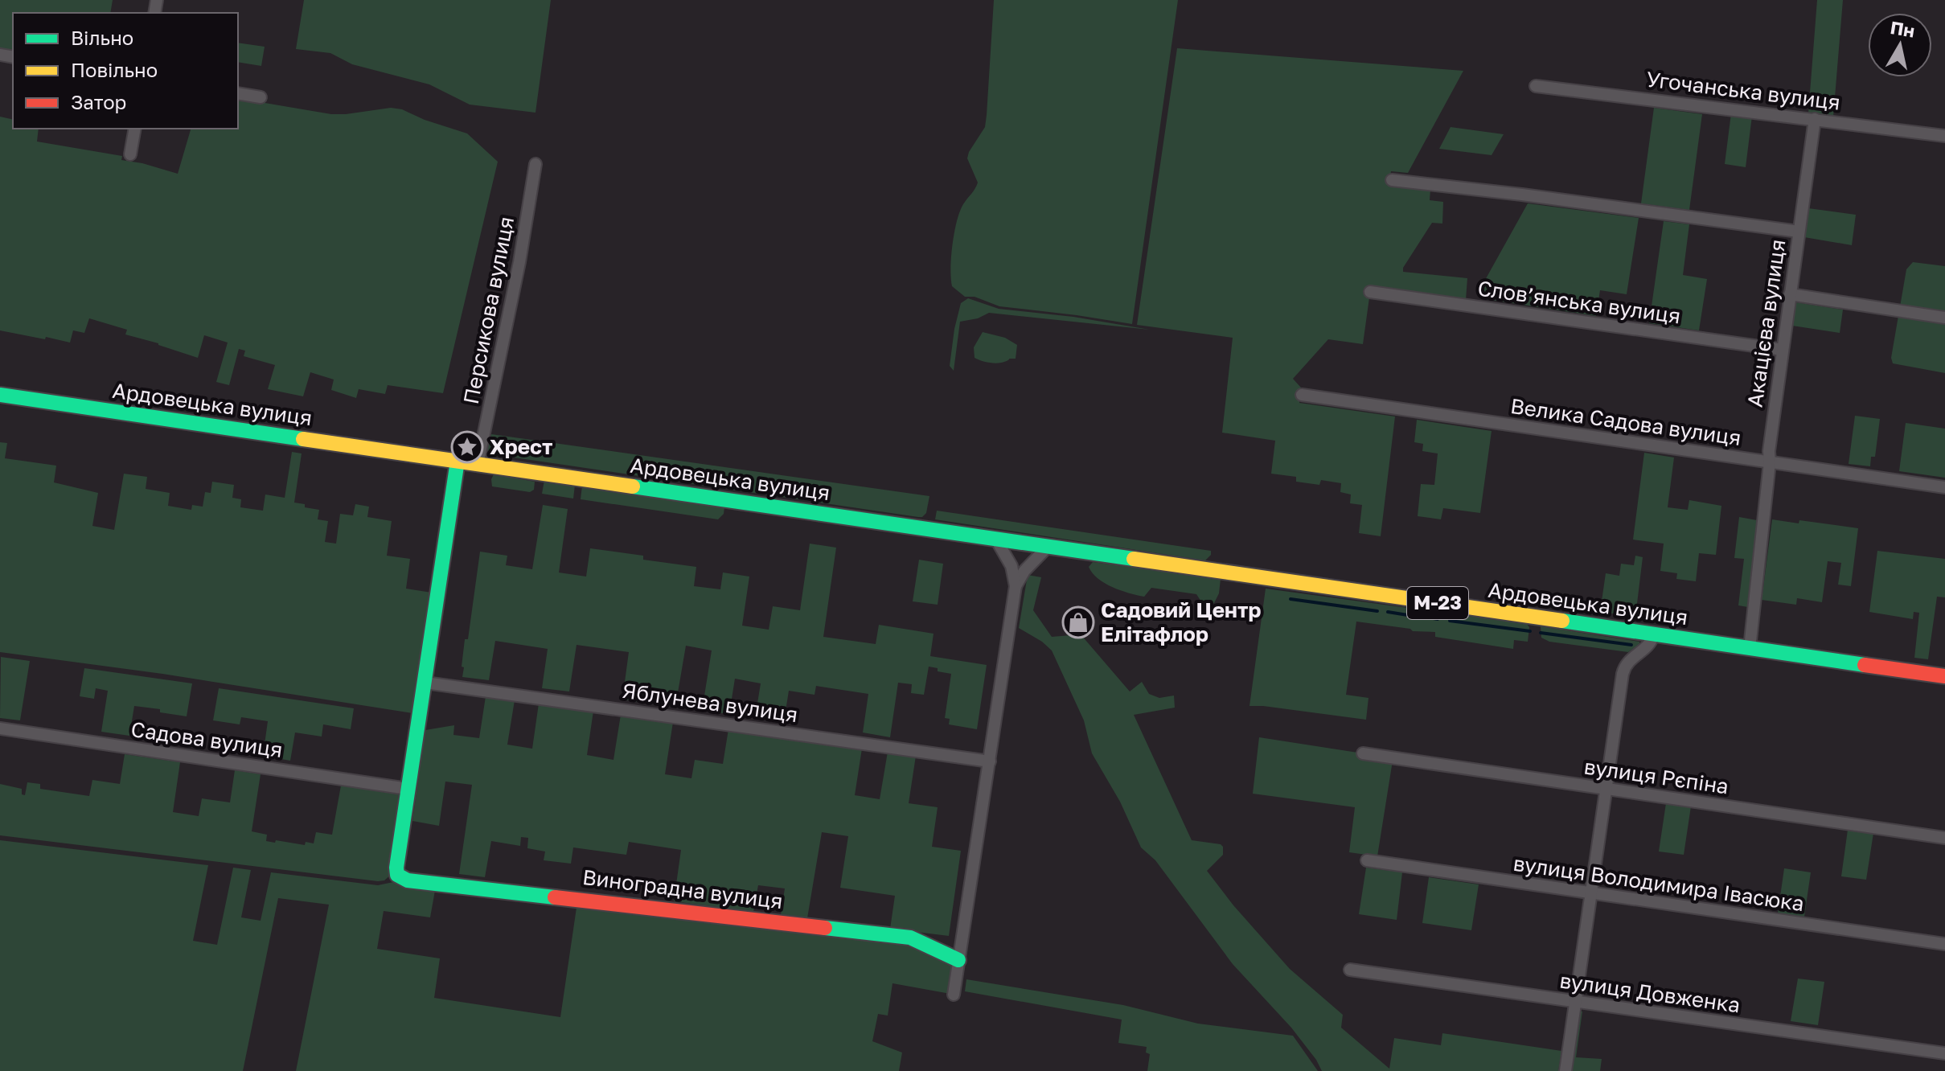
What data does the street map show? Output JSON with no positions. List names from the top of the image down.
{
  "streets": {
    "main road": ["Ардовецька вулиця", "М-23", "Виноградна вулиця"],
    "street": [
      "Угочанська вулиця",
      "Словʼянська вулиця",
      "Персикова вулиця",
      "Акацієва вулиця",
      "Велика Садова вулиця",
      "Яблунева вулиця",
      "Садова вулиця",
      "вулиця Рєпіна",
      "вулиця Володимира Івасюка",
      "вулиця Довженка"
    ]
  },
  "crossings": [
    ["Угочанська вулиця", "Акацієва вулиця"],
    ["Словʼянська вулиця", "Акацієва вулиця"],
    ["Персикова вулиця", "Ардовецька вулиця"],
    ["Акацієва вулиця", "Ардовецька вулиця"],
    ["Акацієва вулиця", "Велика Садова вулиця"],
    ["Садова вулиця", "Виноградна вулиця"]
  ],
  "places": {
    "place": ["Хрест"],
    "shop": ["Садовий Центр Елітафлор"]
  },
  "legend": ["Вільно", "Повільно", "Затор"],
  "north": "top"
}
